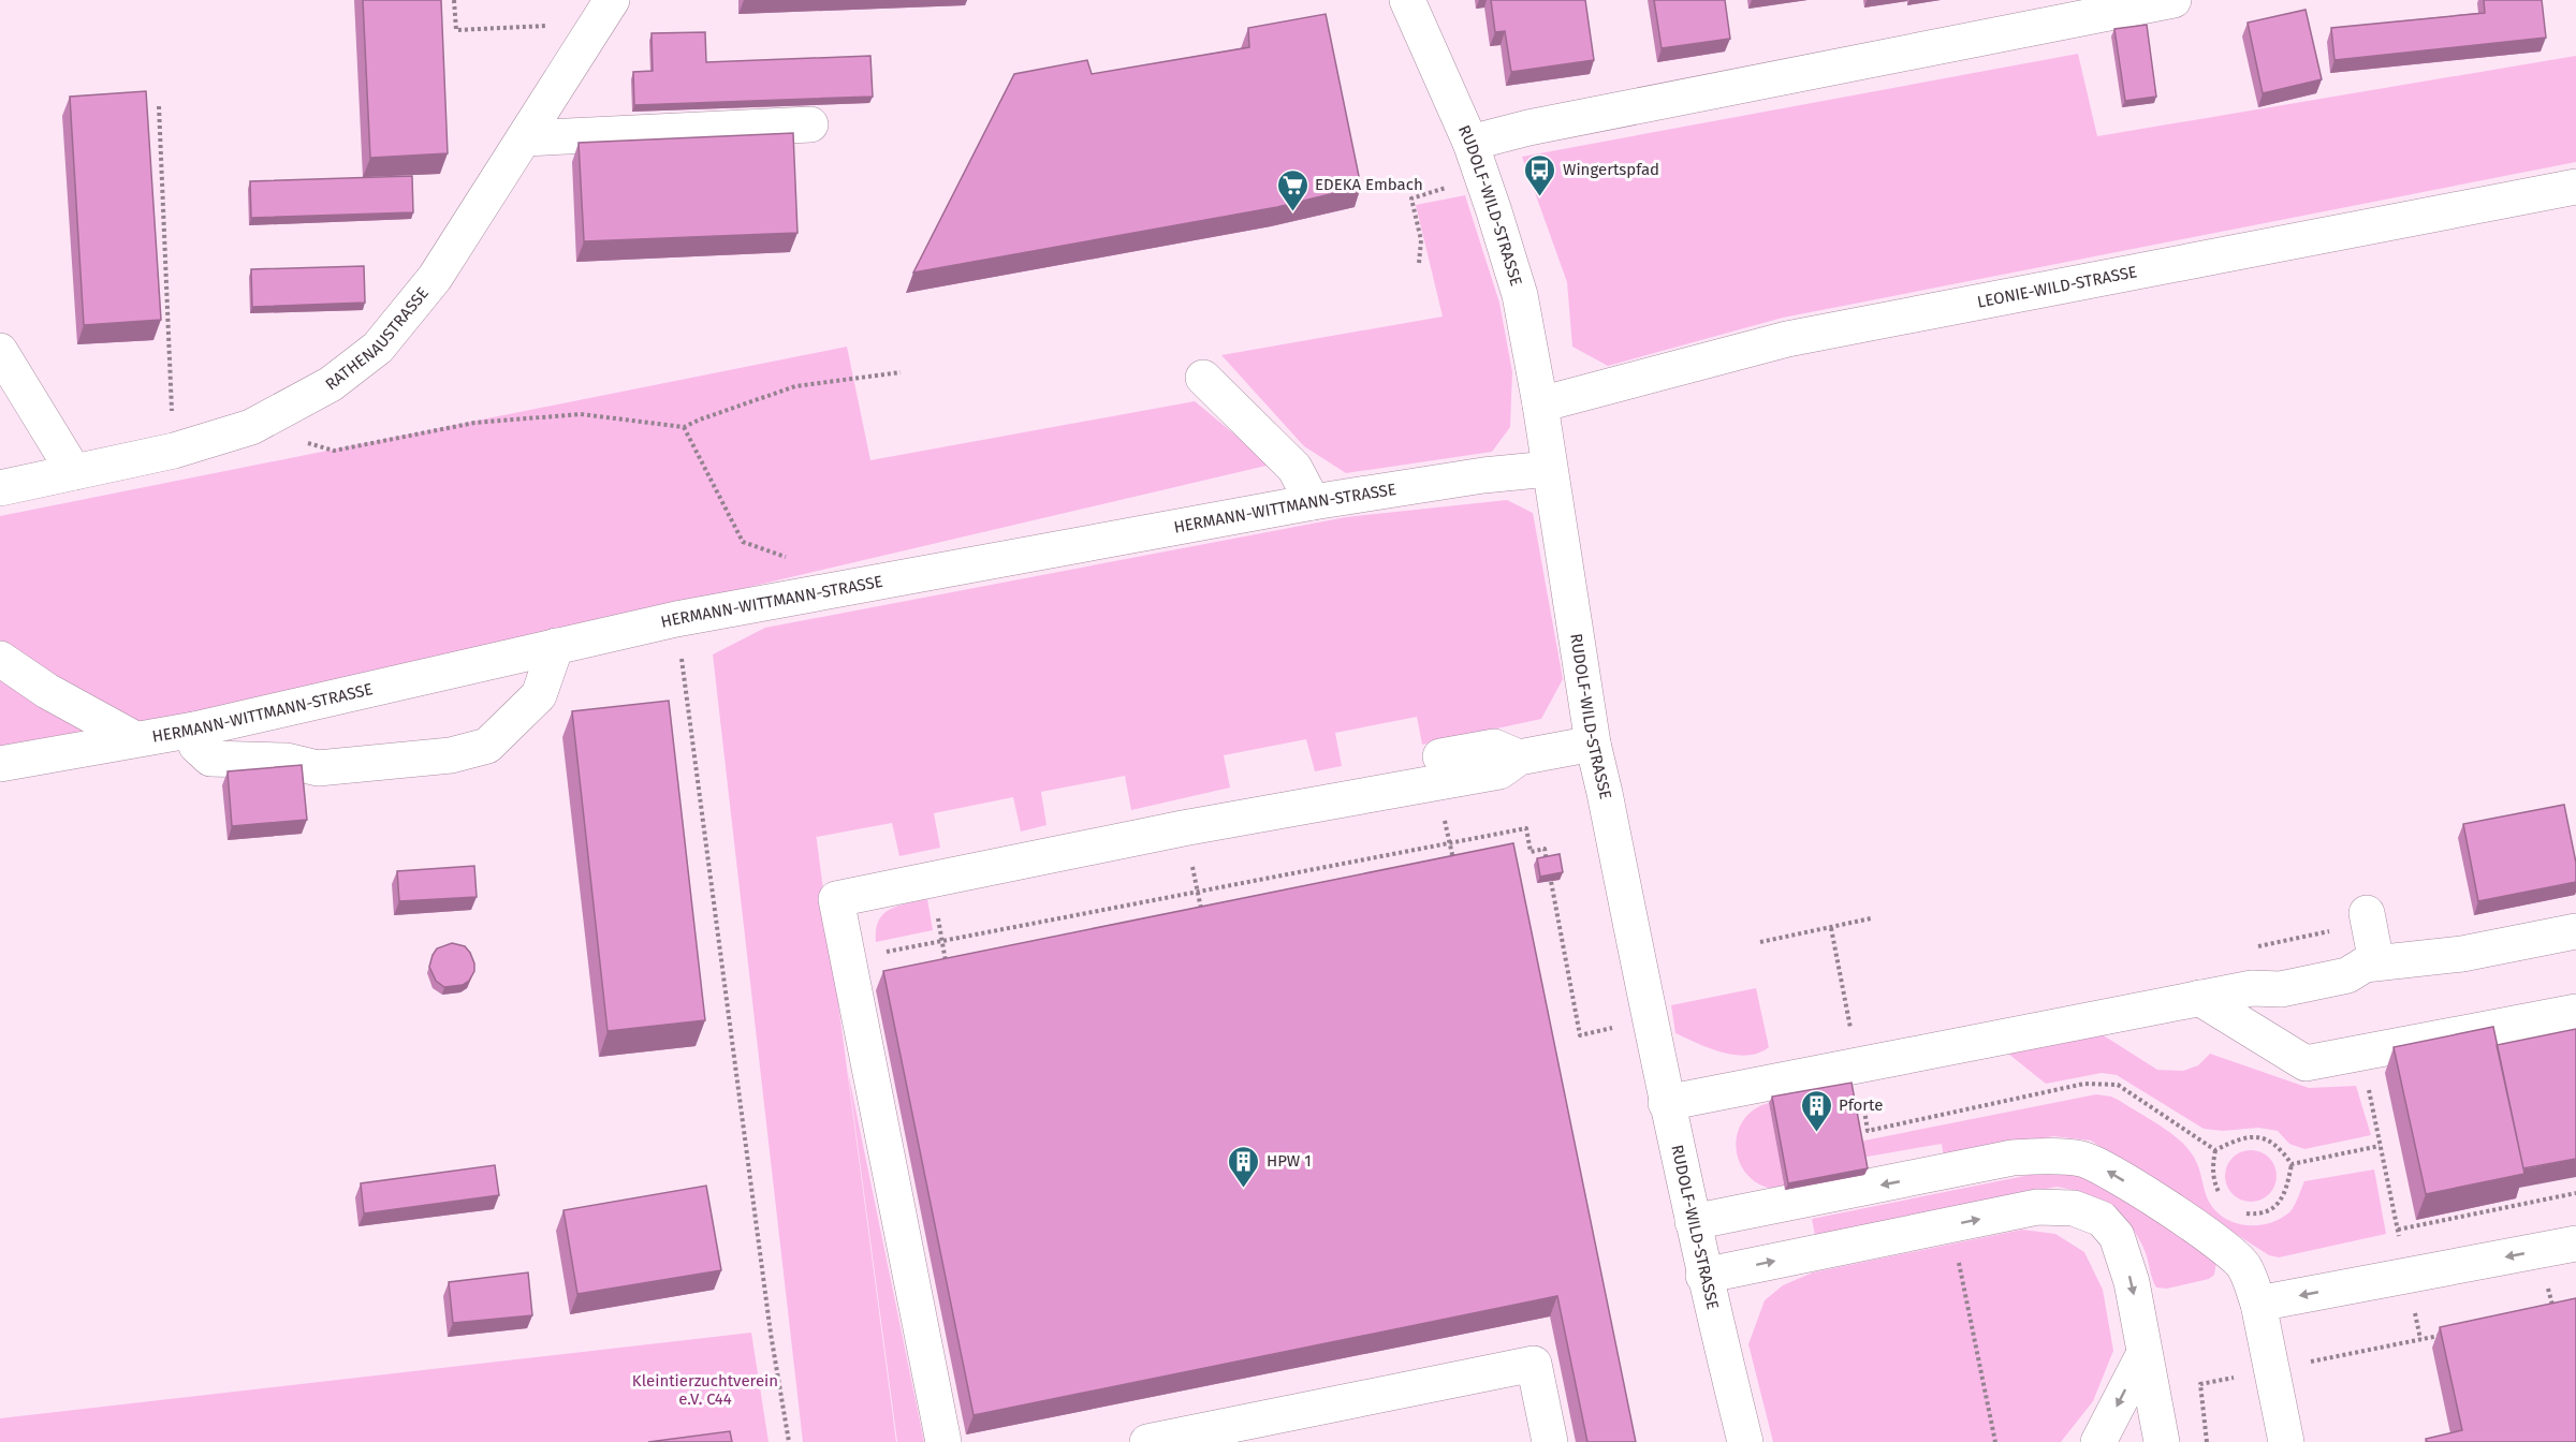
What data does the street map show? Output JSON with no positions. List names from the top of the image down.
{
  "streets": {
    "street": [
      "RUDOLF-WILD-STRASSE",
      "LEONIE-WILD-STRASSE",
      "RATHENAUSTRASSE",
      "HERMANN-WITTMANN-STRASSE"
    ]
  },
  "crossings": [
    ["RUDOLF-WILD-STRASSE", "LEONIE-WILD-STRASSE"],
    ["RUDOLF-WILD-STRASSE", "HERMANN-WITTMANN-STRASSE"]
  ],
  "parks": ["Kleintierzuchtverein e.V. C44"],
  "places": {
    "bus stop": ["Wingertspfad"],
    "supermarket": ["EDEKA Embach"],
    "building": ["Pforte", "HPW 1"]
  }
}
